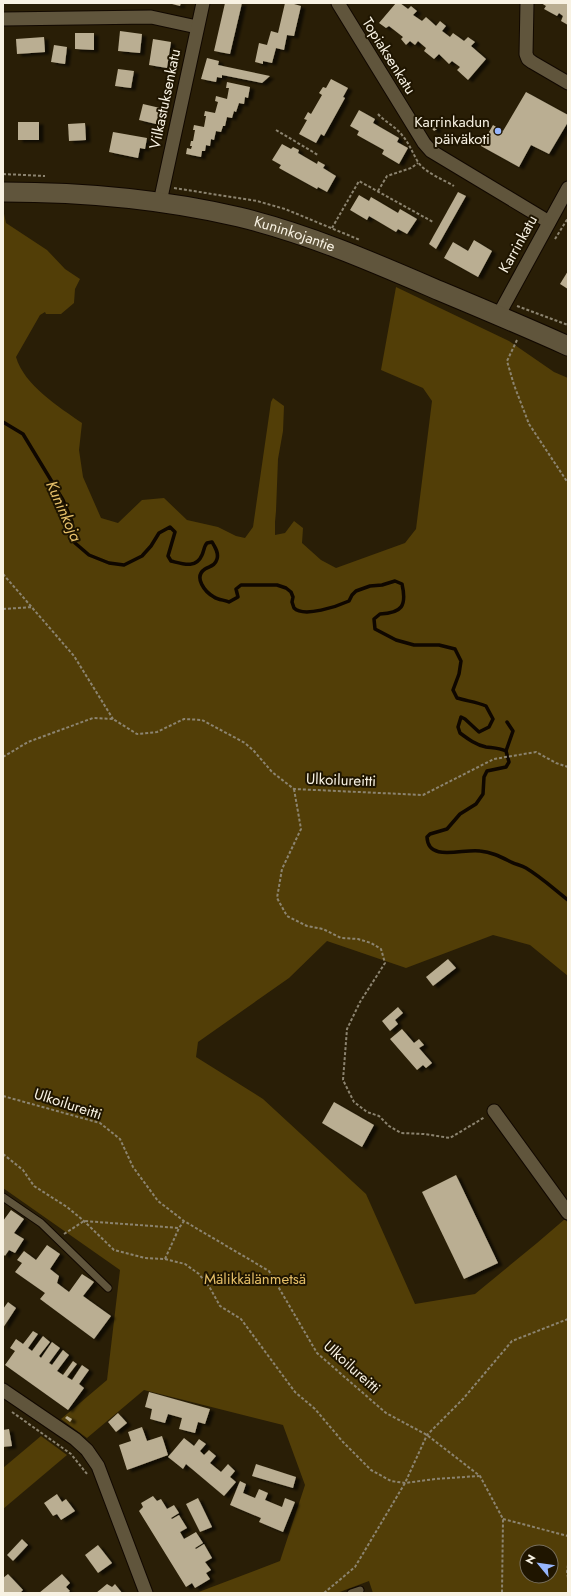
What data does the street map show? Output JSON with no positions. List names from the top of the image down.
{
  "streets": {
    "main road": ["Kuninkojantie"],
    "street": ["Topiaksenkatu", "Vilkastuksenkatu", "Karrinkatu"],
    "path": ["Ulkoilureitti"]
  },
  "crossings": [
    ["Topiaksenkatu", "Karrinkatu"],
    ["Vilkastuksenkatu", "Kuninkojantie"],
    ["Kuninkojantie", "Karrinkatu"]
  ],
  "water": ["Kuninkoja"],
  "parks": ["Mälikkälänmetsä"],
  "places": ["Karrinkadun päiväkoti"],
  "north": "top left"
}
